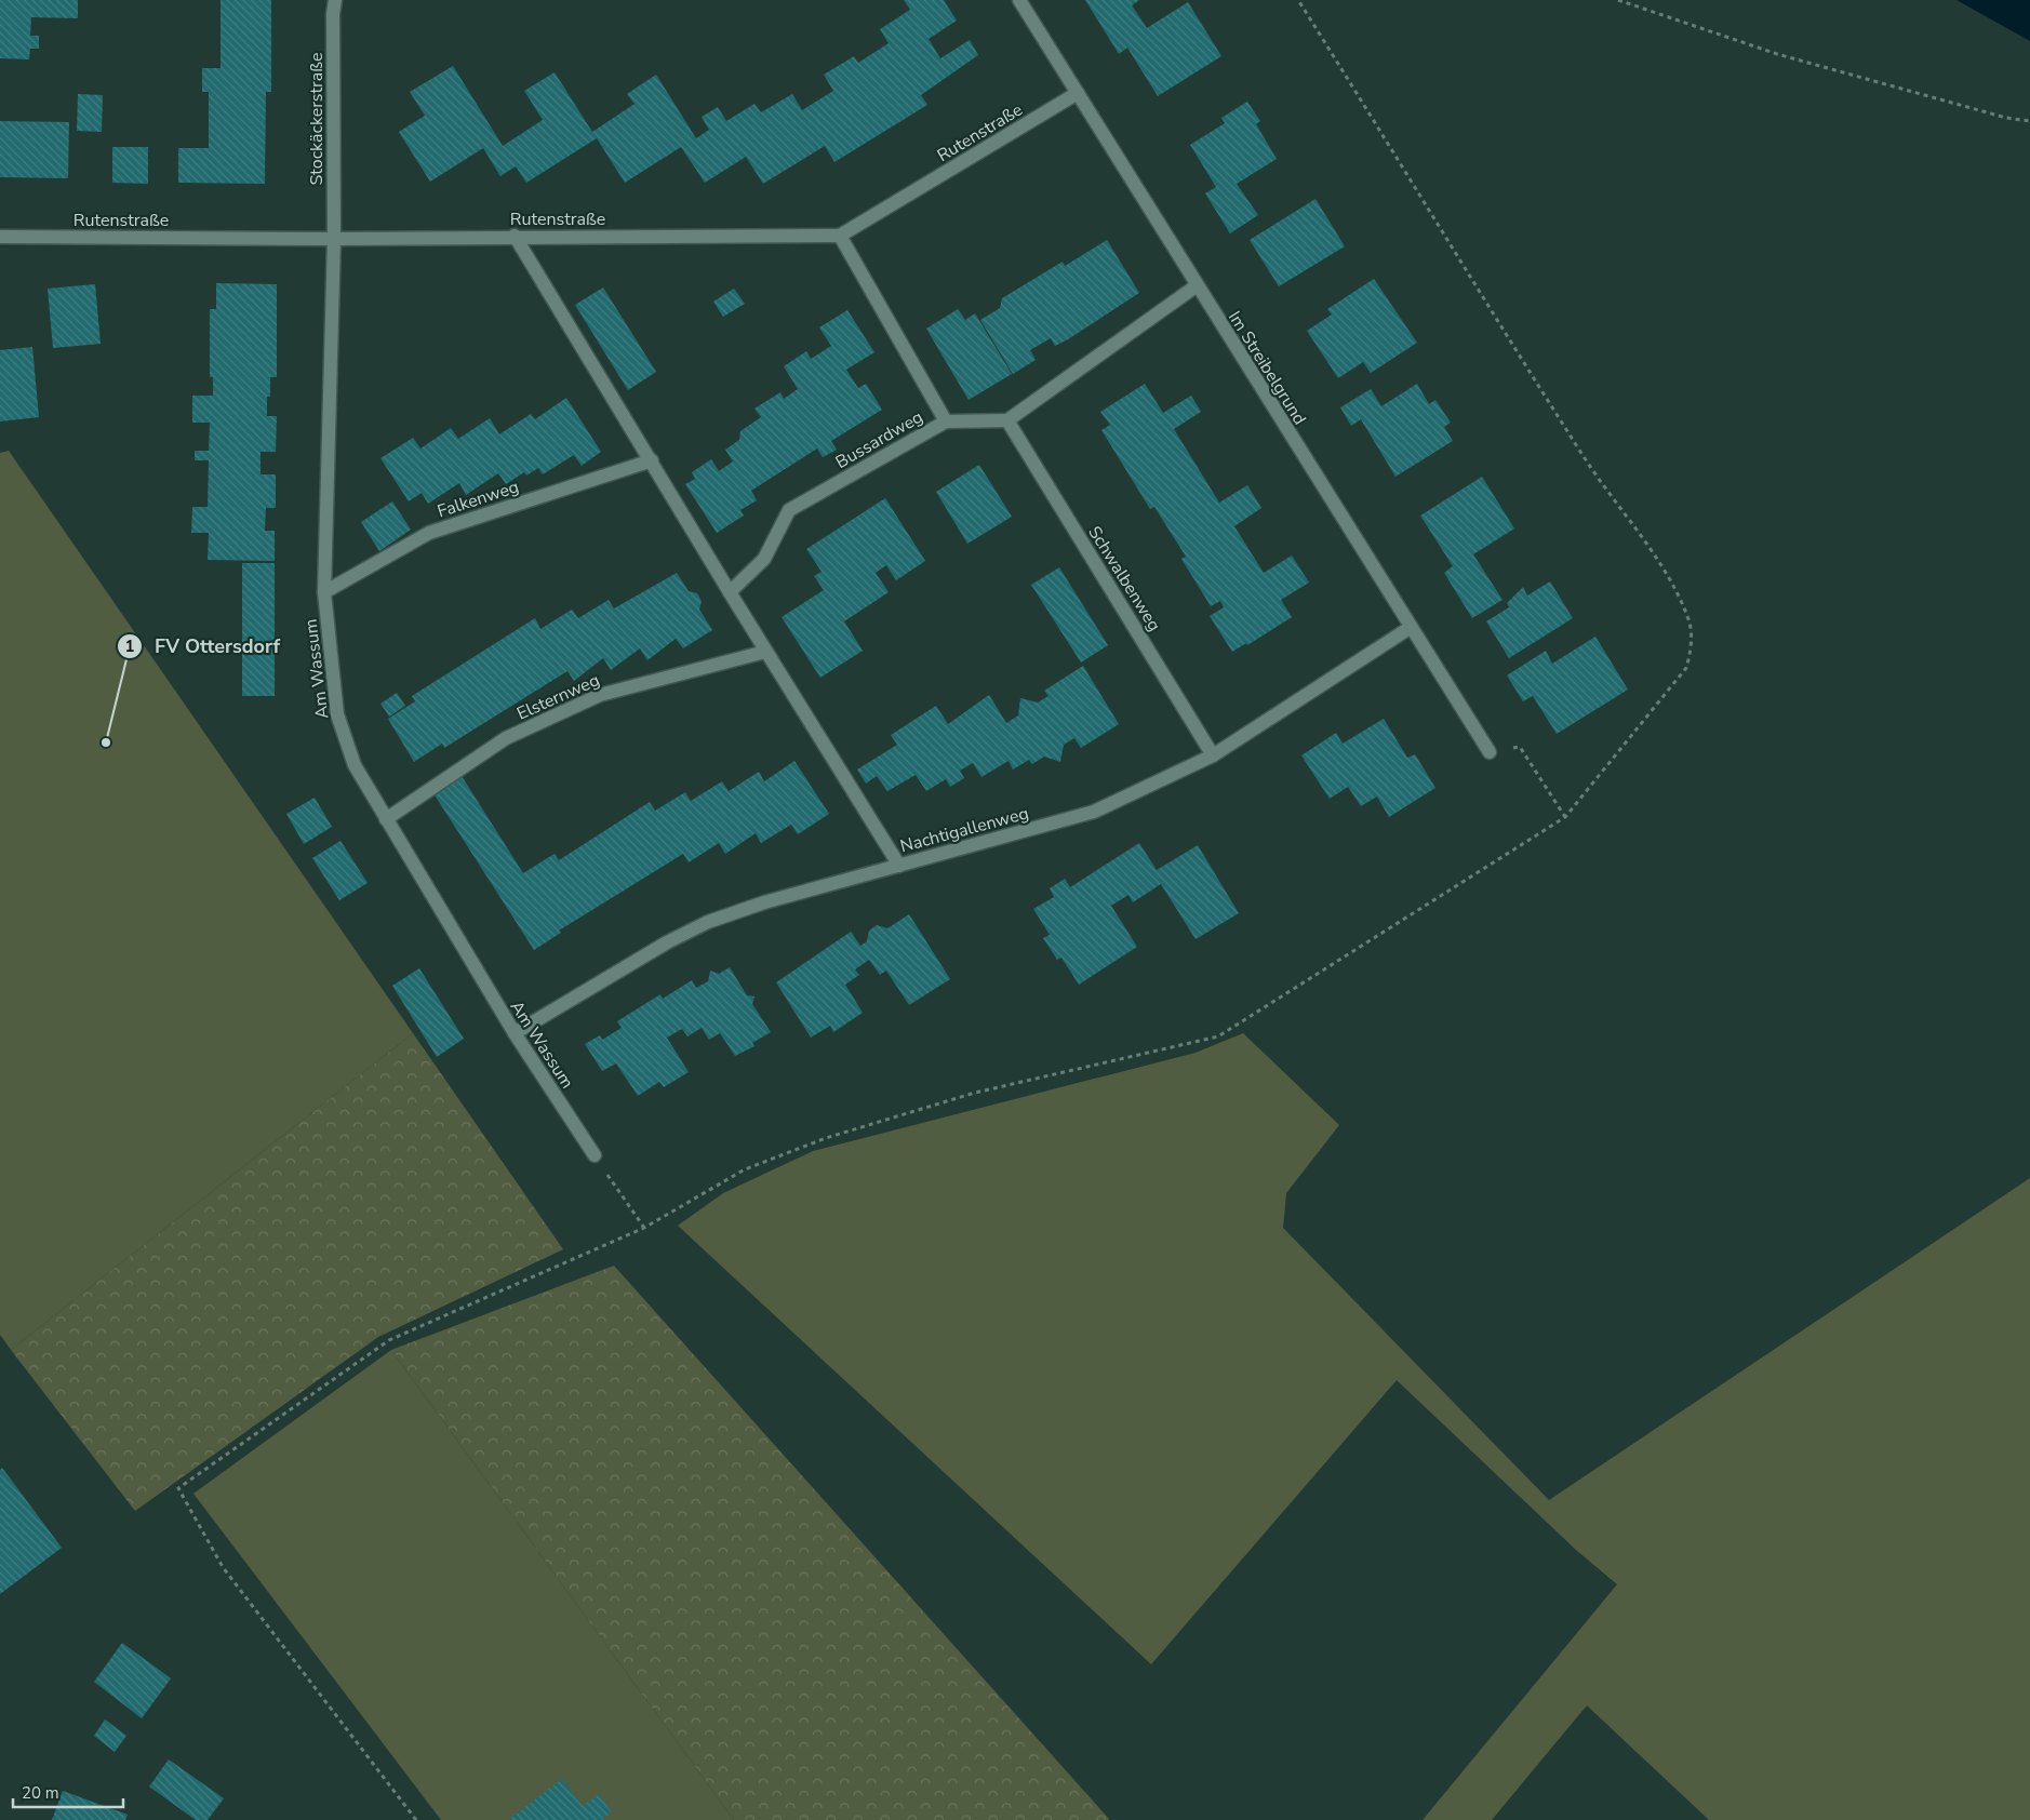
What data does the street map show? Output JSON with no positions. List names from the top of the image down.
{
  "streets": {
    "street": [
      "Stockäckerstraße",
      "Rutenstraße",
      "Im Streibelgrund",
      "Bussardweg",
      "Falkenweg",
      "Schwalbenweg",
      "Am Wassum",
      "Elsternweg",
      "Nachtigallenweg"
    ]
  },
  "crossings": [
    ["Stockäckerstraße", "Rutenstraße"],
    ["Stockäckerstraße", "Am Wassum"],
    ["Rutenstraße", "Im Streibelgrund"],
    ["Rutenstraße", "Bussardweg"],
    ["Rutenstraße", "Am Wassum"],
    ["Im Streibelgrund", "Nachtigallenweg"],
    ["Falkenweg", "Am Wassum"],
    ["Schwalbenweg", "Nachtigallenweg"],
    ["Am Wassum", "Elsternweg"],
    ["Am Wassum", "Nachtigallenweg"]
  ],
  "places": ["FV Ottersdorf"],
  "scale_bar": "20 m"
}
